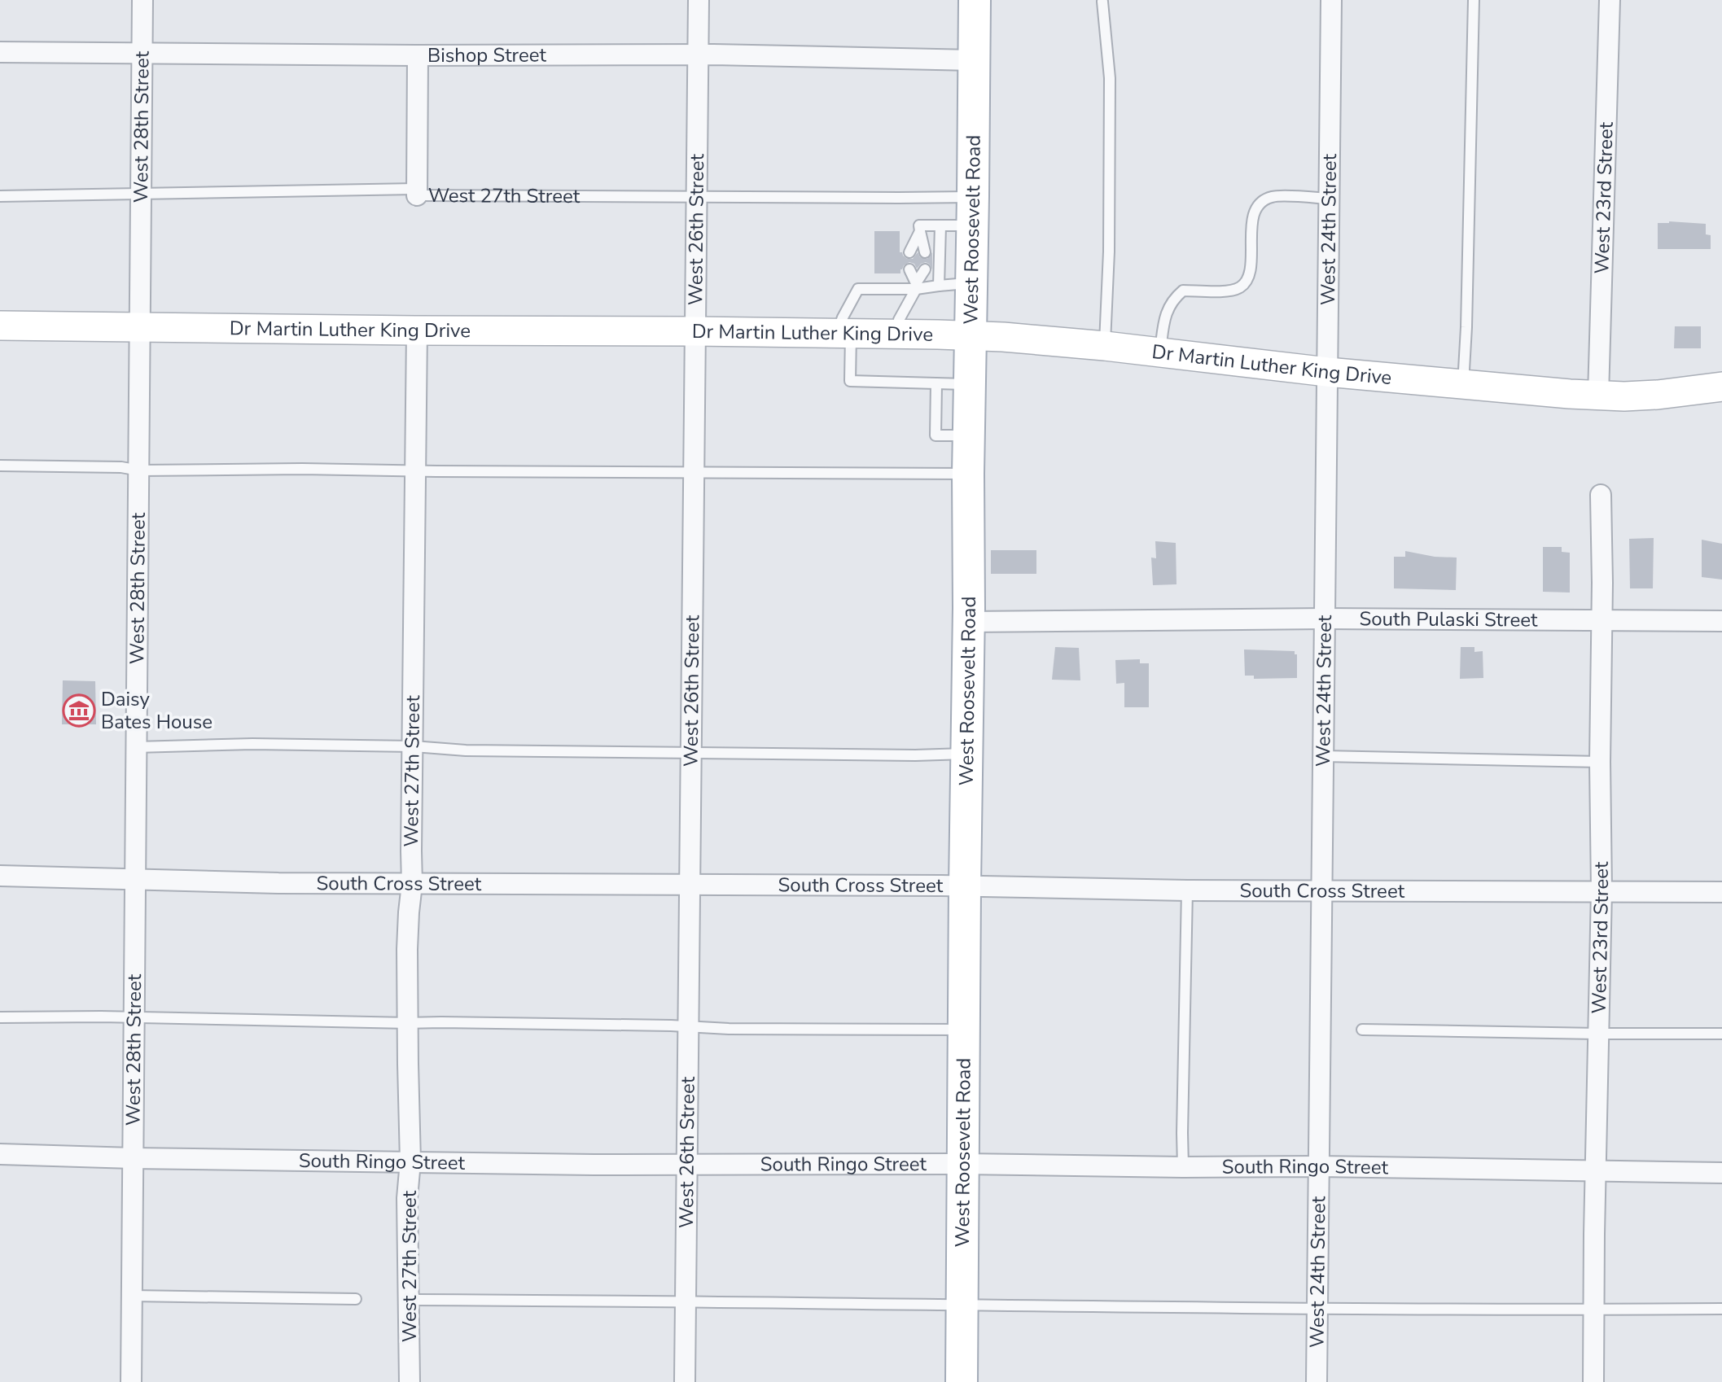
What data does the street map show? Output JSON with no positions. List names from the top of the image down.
{
  "streets": {
    "main road": ["West Roosevelt Road"],
    "street": [
      "Bishop Street",
      "West 28th Street",
      "West 27th Street",
      "West 23rd Street",
      "West 26th Street",
      "West 24th Street",
      "Dr Martin Luther King Drive",
      "South Pulaski Street",
      "South Cross Street",
      "South Ringo Street"
    ]
  },
  "crossings": [
    ["Bishop Street", "West 28th Street"],
    ["Bishop Street", "West 27th Street"],
    ["Bishop Street", "West 26th Street"],
    ["Bishop Street", "West Roosevelt Road"],
    ["West 28th Street", "Dr Martin Luther King Drive"],
    ["West 28th Street", "South Cross Street"],
    ["West 28th Street", "South Ringo Street"],
    ["West 27th Street", "West 26th Street"],
    ["West 27th Street", "West Roosevelt Road"],
    ["West 27th Street", "Dr Martin Luther King Drive"],
    ["West 27th Street", "South Cross Street"],
    ["West 27th Street", "South Ringo Street"],
    ["West 23rd Street", "Dr Martin Luther King Drive"],
    ["West 23rd Street", "South Pulaski Street"],
    ["West 23rd Street", "South Cross Street"],
    ["West 23rd Street", "South Ringo Street"],
    ["West 26th Street", "Dr Martin Luther King Drive"],
    ["West 26th Street", "South Cross Street"],
    ["West 26th Street", "South Ringo Street"],
    ["West Roosevelt Road", "Dr Martin Luther King Drive"],
    ["West Roosevelt Road", "South Pulaski Street"],
    ["West Roosevelt Road", "South Cross Street"],
    ["West Roosevelt Road", "South Ringo Street"],
    ["West 24th Street", "Dr Martin Luther King Drive"],
    ["West 24th Street", "South Pulaski Street"],
    ["West 24th Street", "South Cross Street"],
    ["West 24th Street", "South Ringo Street"]
  ],
  "places": {
    "museum": ["Daisy Bates House"]
  }
}
